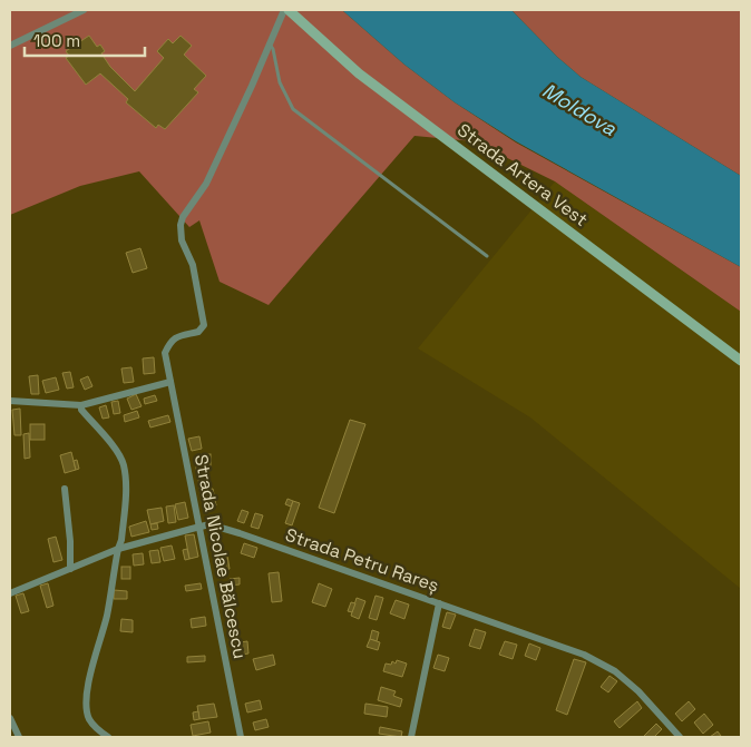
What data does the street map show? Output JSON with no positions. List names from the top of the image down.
{
  "streets": {
    "main road": ["Strada Artera Vest"],
    "street": ["Strada Nicolae Bălcescu", "Strada Petru Rareș"]
  },
  "crossings": [
    ["Strada Nicolae Bălcescu", "Strada Petru Rareș"]
  ],
  "water": ["Moldova"],
  "scale_bar": "100 m"
}
